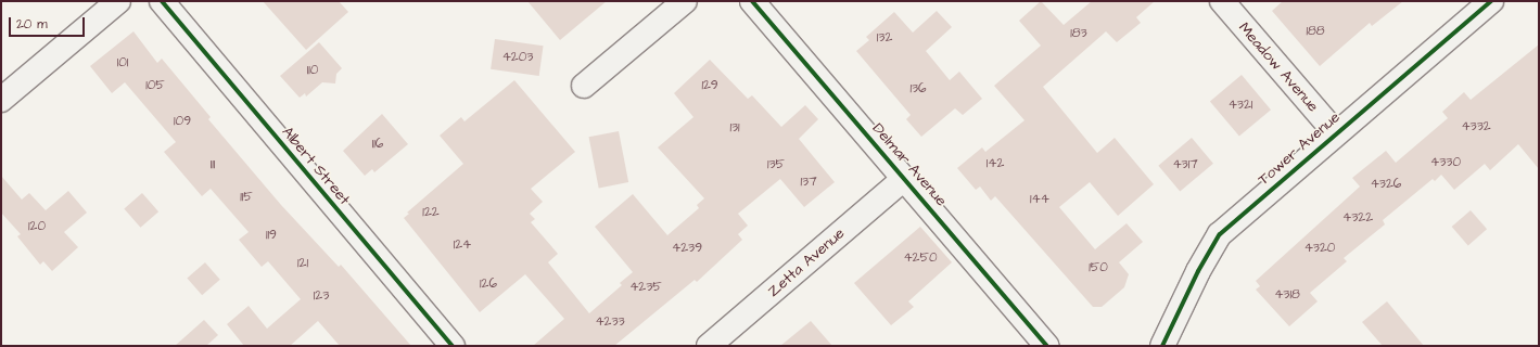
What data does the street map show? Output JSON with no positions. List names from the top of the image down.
{
  "streets": {
    "street": [
      "Meadow Avenue",
      "Tower Avenue",
      "Delmar Avenue",
      "Albert Street",
      "Zetta Avenue"
    ]
  },
  "crossings": [
    ["Meadow Avenue", "Tower Avenue"],
    ["Delmar Avenue", "Zetta Avenue"]
  ],
  "house_numbers": [
    "188",
    "183",
    "132",
    "4203",
    "101",
    "110",
    "105",
    "129",
    "136",
    "4321",
    "109",
    "4332",
    "131",
    "116",
    "4330",
    "142",
    "111",
    "135",
    "4317",
    "137",
    "4326",
    "115",
    "144",
    "122",
    "4322",
    "120",
    "119",
    "124",
    "4239",
    "4320",
    "4250",
    "121",
    "150",
    "126",
    "4235",
    "4318",
    "123",
    "4233"
  ],
  "scale_bar": "20 m"
}
